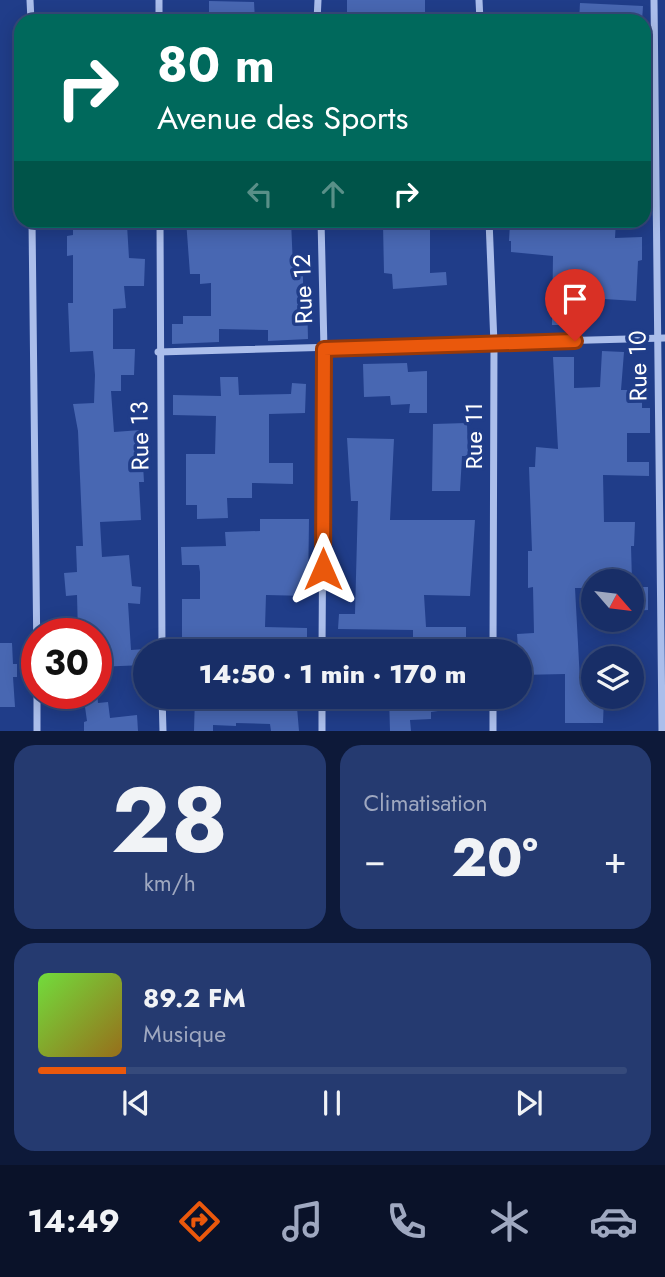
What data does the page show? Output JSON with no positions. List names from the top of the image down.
{
  "streets": {
    "street": [
      "Rue 12",
      "Rue 10",
      "Rue 13",
      "Rue 11"
    ]
  },
  "north": "bottom right",
  "page": {
    "turn": ["80 m", "Avenue des Sports"],
    "limit": "30",
    "trip": "14:50 · 1 min · 170 m",
    "tile": [
      ["28", "km/h"],
      "Climatisation"
    ],
    "heat": ["−", "20°", "+"],
    "song": ["89.2 FM", "Musique"],
    "tabs": "14:49"
  }
}
